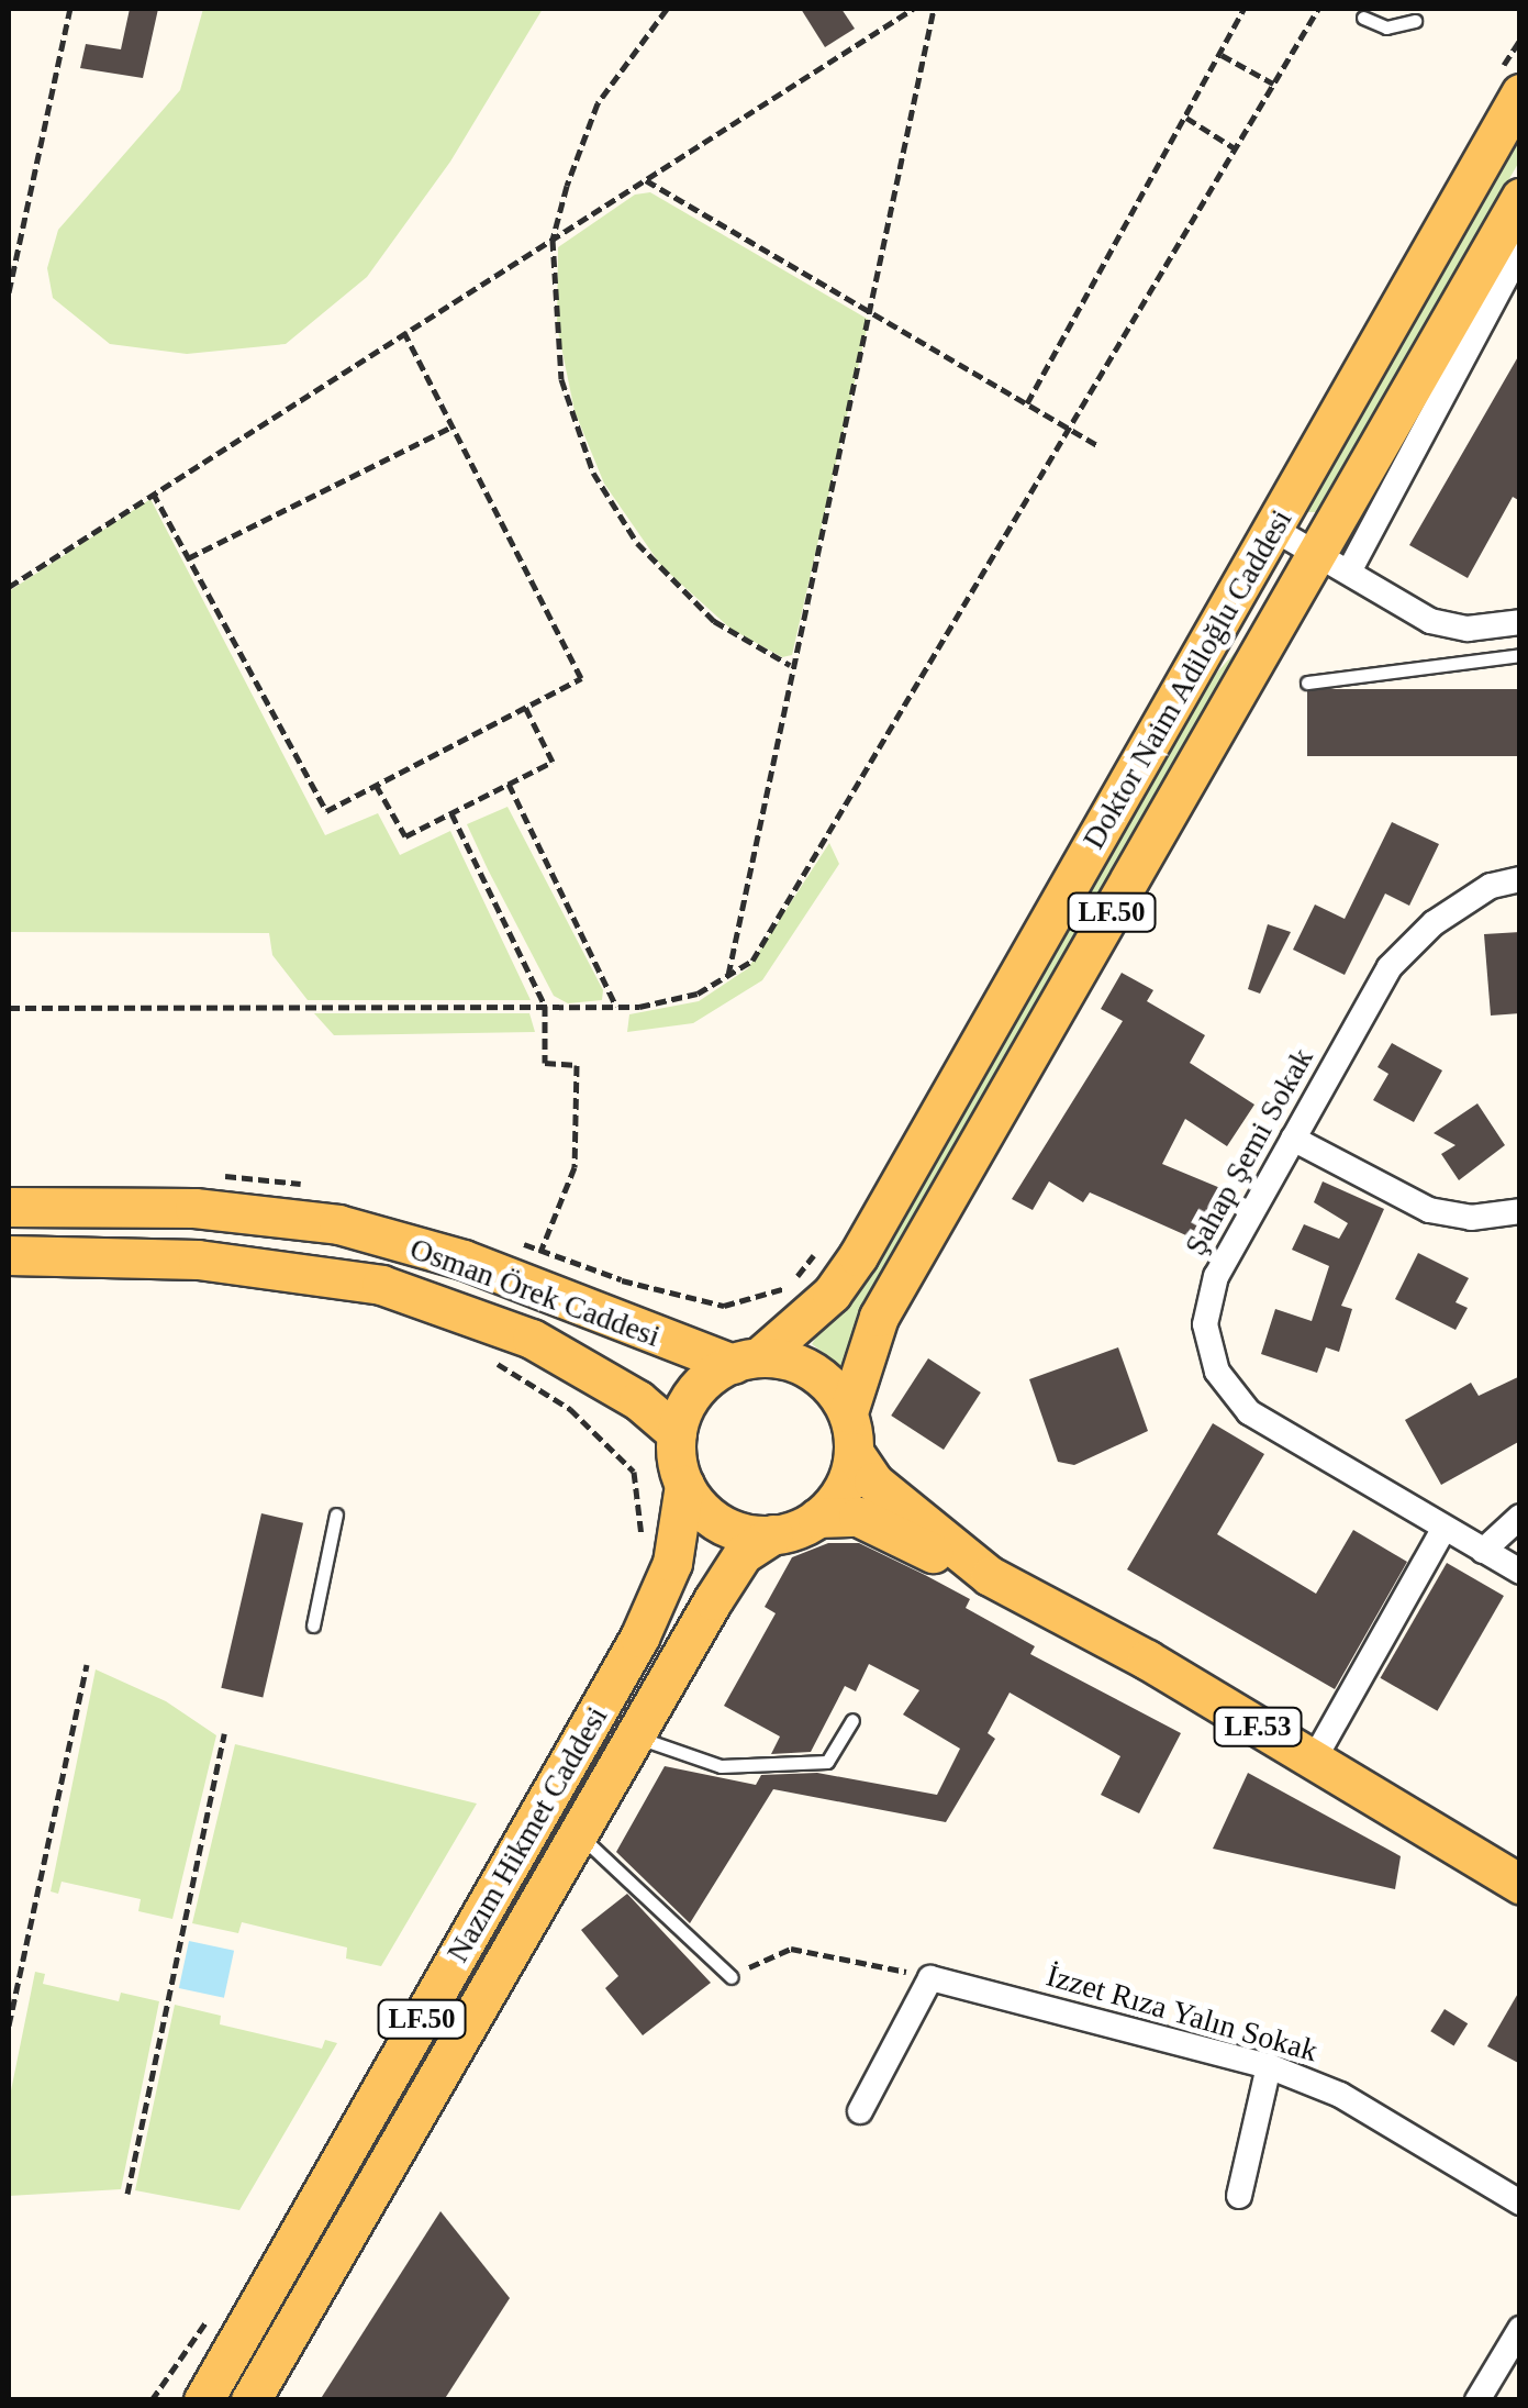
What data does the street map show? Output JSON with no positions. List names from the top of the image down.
{
  "streets": {
    "main road": [
      "Doktor Naim Adiloğlu Caddesi",
      "LF.50",
      "Osman Örek Caddesi",
      "LF.53",
      "Nazım Hikmet Caddesi"
    ],
    "street": ["Şahap Şemi Sokak", "İzzet Rıza Yalın Sokak"]
  },
  "crossings": [
    ["Doktor Naim Adiloğlu Caddesi", "LF.50"],
    ["Doktor Naim Adiloğlu Caddesi", "Osman Örek Caddesi"],
    ["Doktor Naim Adiloğlu Caddesi", "LF.53"],
    ["Doktor Naim Adiloğlu Caddesi", "Nazım Hikmet Caddesi"],
    ["LF.50", "Osman Örek Caddesi"],
    ["LF.50", "LF.53"],
    ["LF.50", "Nazım Hikmet Caddesi"],
    ["Osman Örek Caddesi", "LF.53"],
    ["Osman Örek Caddesi", "Nazım Hikmet Caddesi"],
    ["LF.53", "Nazım Hikmet Caddesi"]
  ]
}
